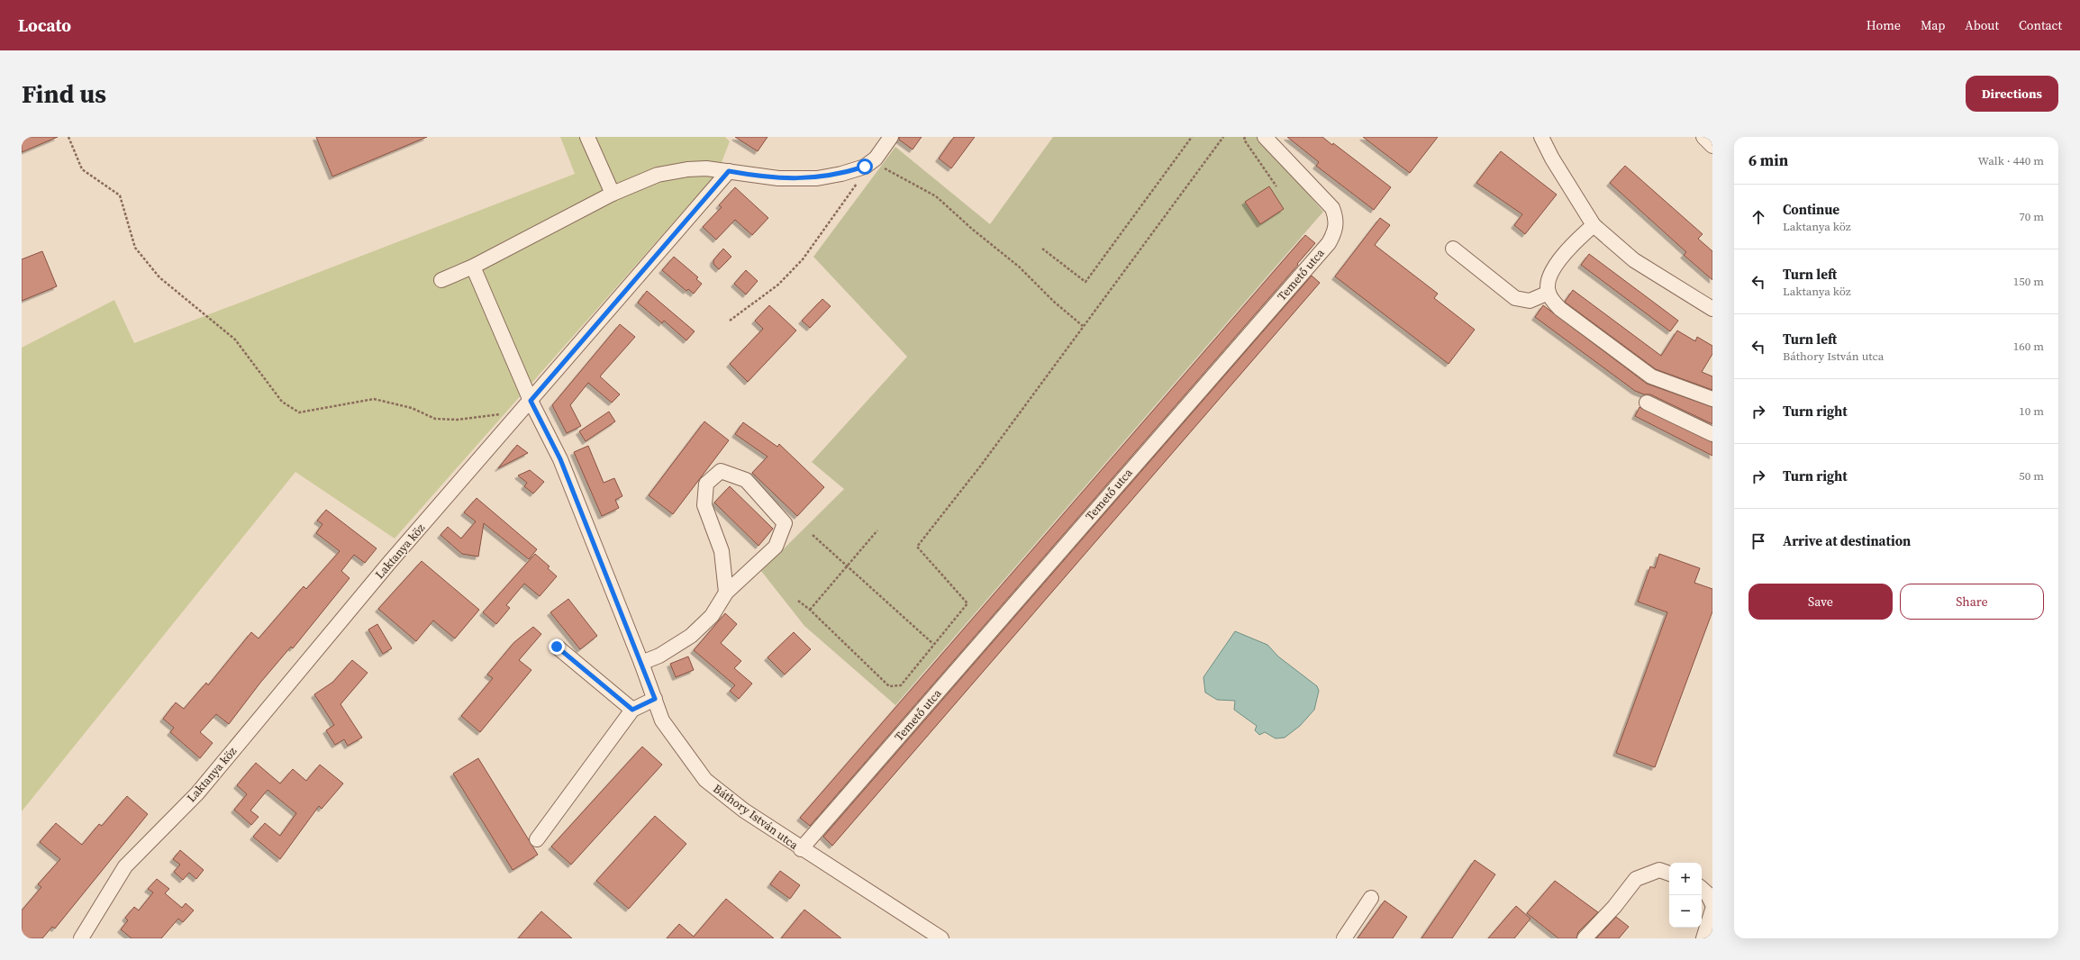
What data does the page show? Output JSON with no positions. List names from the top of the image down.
{
  "streets": {
    "street": ["Temető utca", "Laktanya köz", "Báthory István utca"]
  },
  "crossings": [
    ["Temető utca", "Báthory István utca"],
    ["Laktanya köz", "Báthory István utca"]
  ],
  "page": {
    "header": "Locato",
    "nav": [
      "Home",
      "Map",
      "About",
      "Contact"
    ],
    "buttons": [
      "Directions",
      ["Save", "Share"]
    ],
    "title": "Find us",
    "heading": ["6 min", "Walk · 440 m"],
    "list": [
      ["Continue", "Laktanya köz", "70 m"],
      ["Turn left", "Laktanya köz", "150 m"],
      ["Turn left", "Báthory István utca", "160 m"],
      ["Turn right", "10 m"],
      ["Turn right", "50 m"],
      "Arrive at destination"
    ],
    "map_buttons": ["+", "−"]
  }
}
